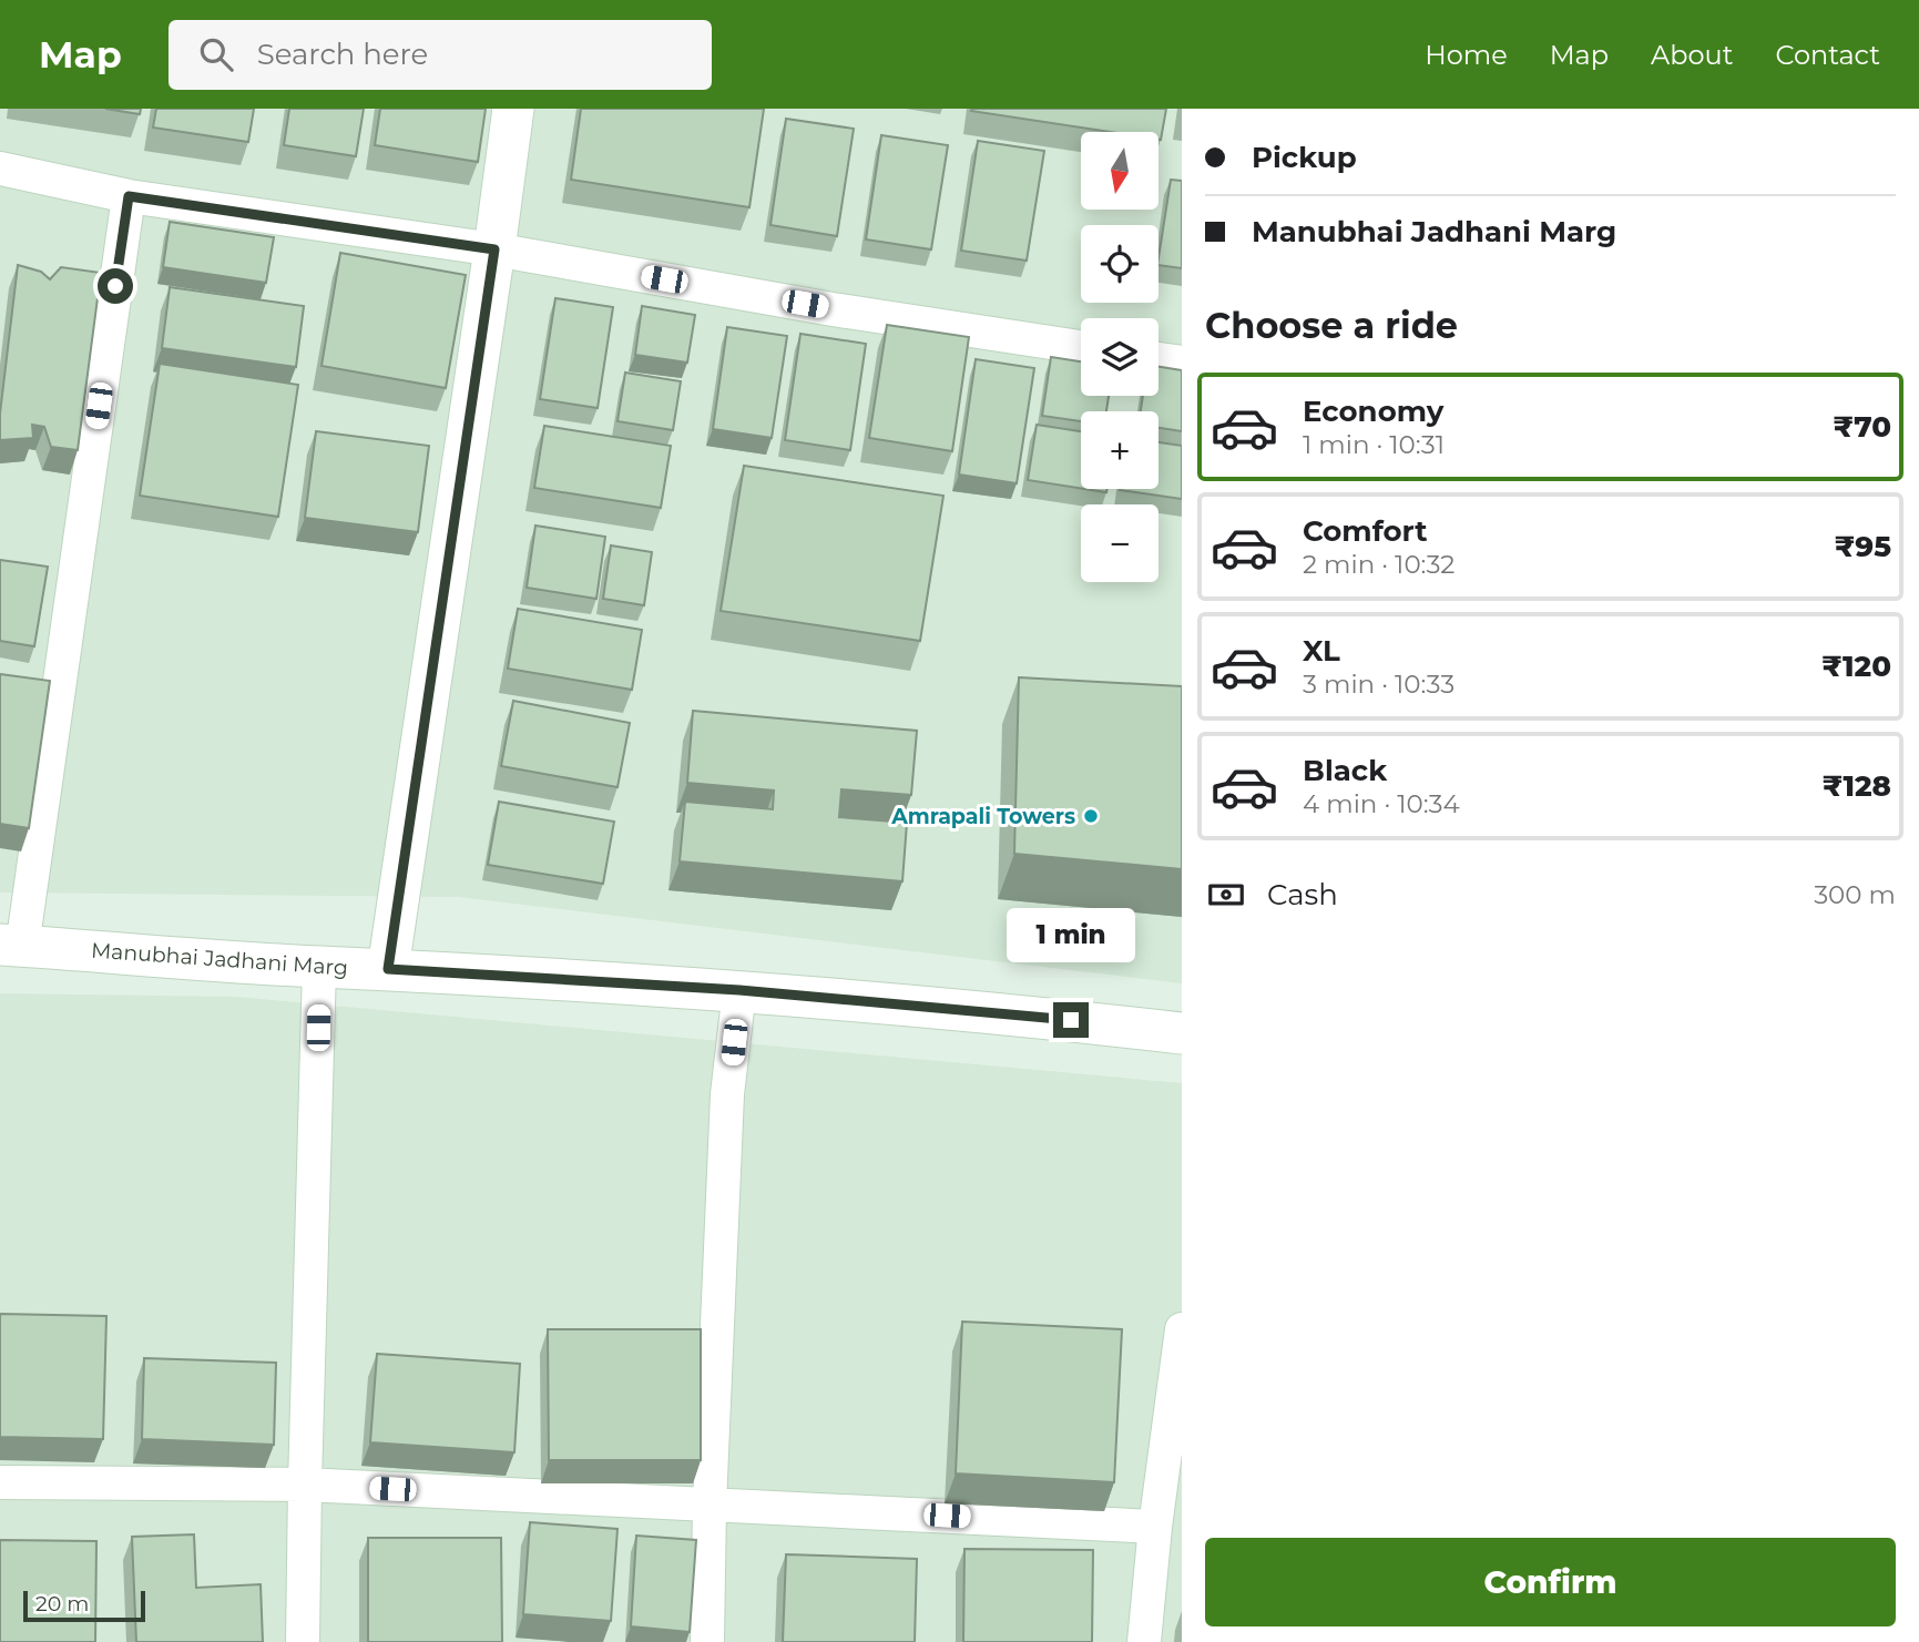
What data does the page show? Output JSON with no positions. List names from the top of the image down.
{
  "streets": {
    "street": ["Manubhai Jadhani Marg"]
  },
  "places": ["Amrapali Towers"],
  "scale_bar": "20 m",
  "north": "bottom",
  "page": {
    "header": "Map",
    "search": "Search here",
    "nav": [
      "Home",
      "Map",
      "About",
      "Contact"
    ],
    "banner": ["Pickup", "Manubhai Jadhani Marg"],
    "map_buttons": ["+", "−"],
    "heading": "Choose a ride",
    "list": [
      {
        "name": "Economy",
        "note": "1 min · 10:31",
        "value": "₹70"
      },
      {
        "name": "Comfort",
        "note": "2 min · 10:32",
        "value": "₹95"
      },
      {
        "name": "XL",
        "note": "3 min · 10:33",
        "value": "₹120"
      },
      {
        "name": "Black",
        "note": "4 min · 10:34",
        "value": "₹128"
      }
    ],
    "pay": ["Cash", "300 m"],
    "bubble": "1 min",
    "buttons": "Confirm",
    "scale": "20 m"
  }
}
